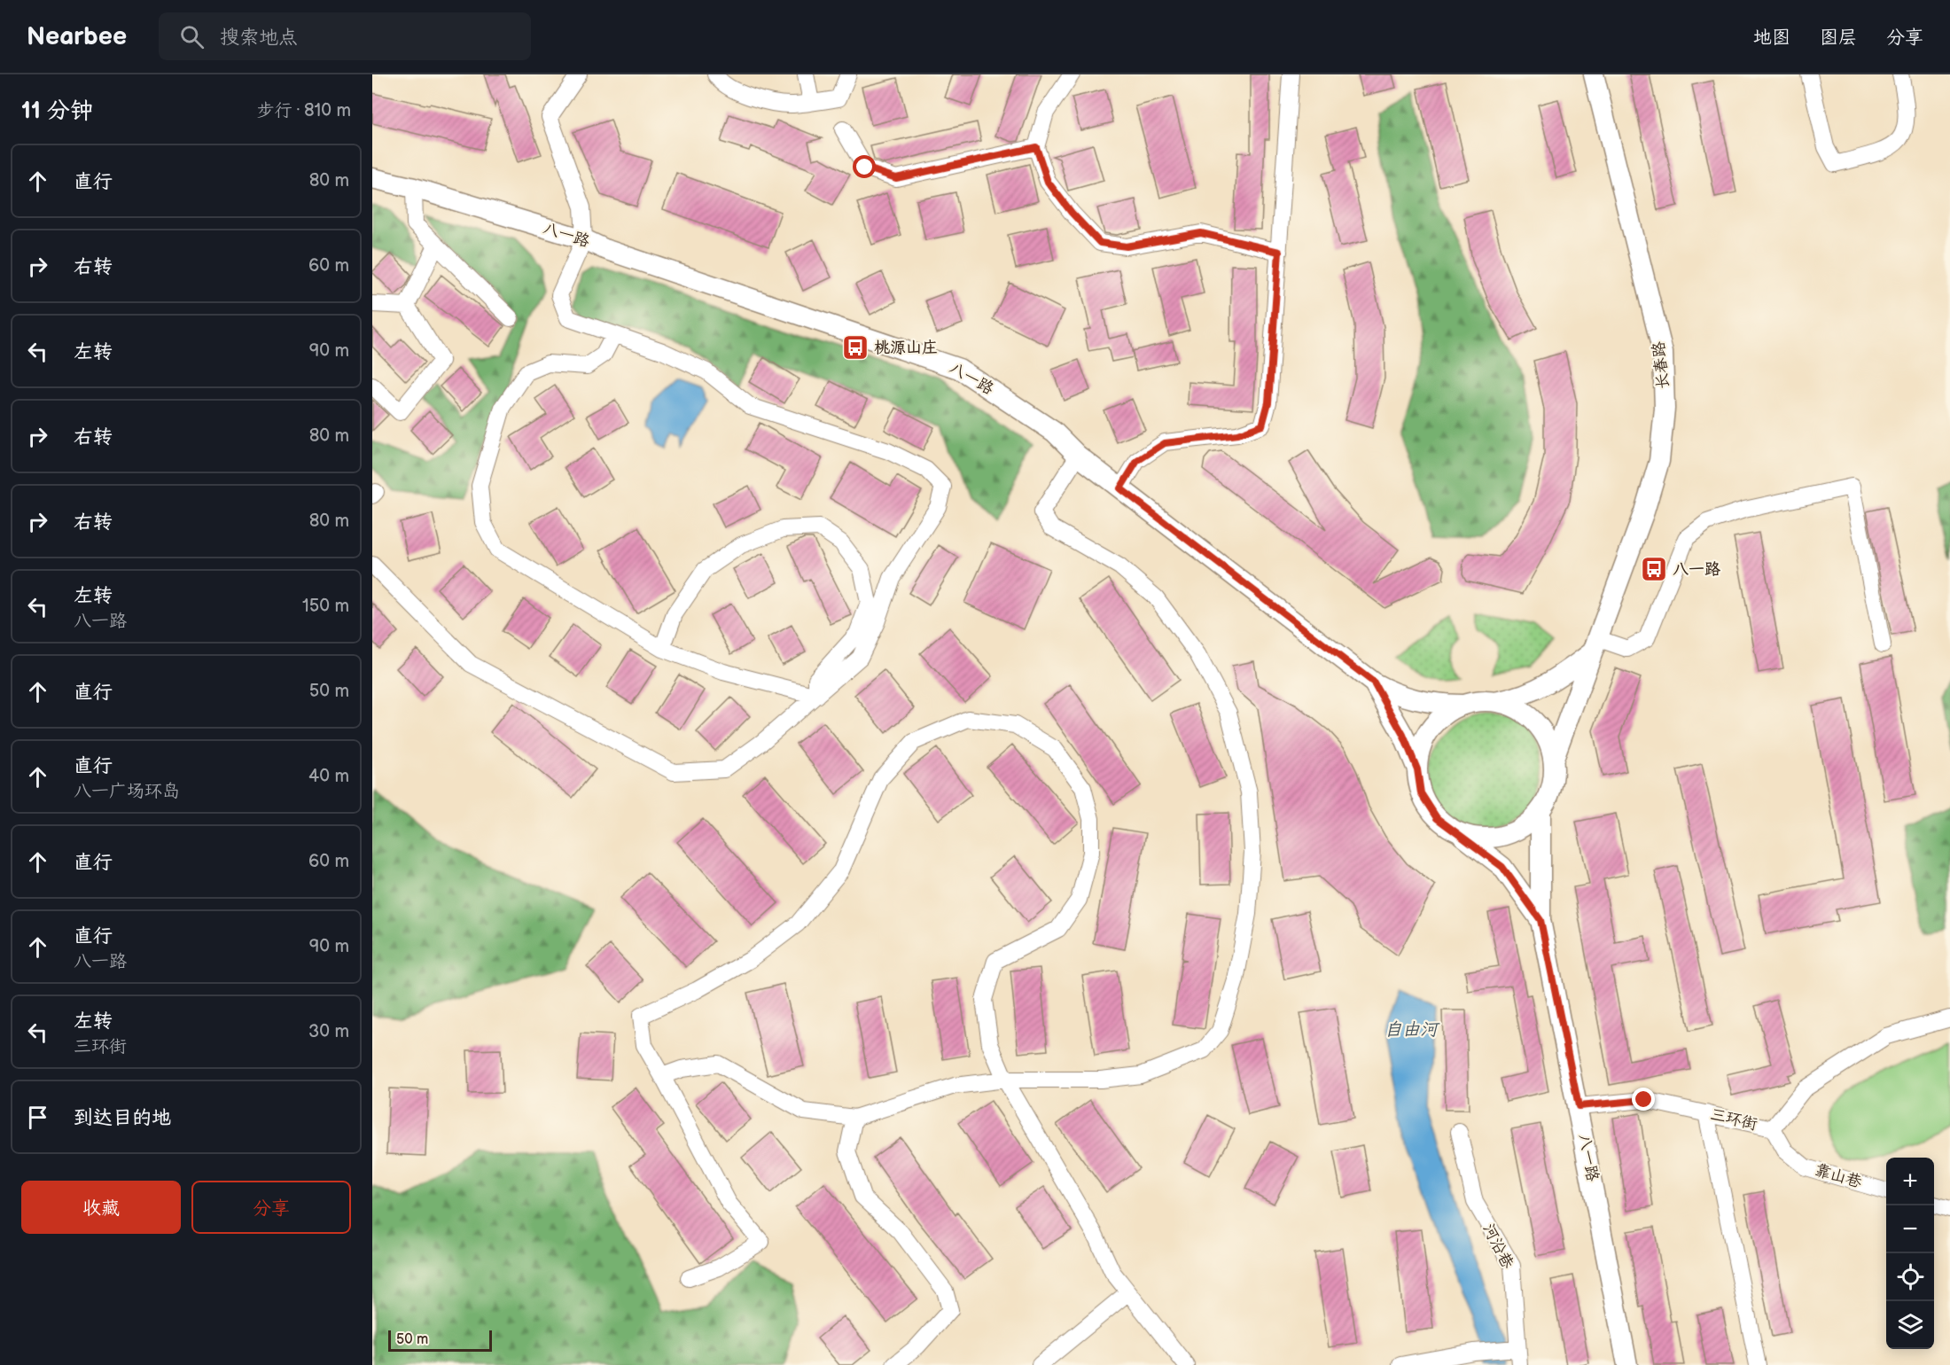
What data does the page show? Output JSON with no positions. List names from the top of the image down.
{
  "streets": {
    "main road": ["八一路", "长春路"],
    "street": ["三环街", "靠山巷", "河沿巷"]
  },
  "crossings": [
    ["八一路", "三环街"],
    ["三环街", "靠山巷"]
  ],
  "water": ["自由河"],
  "places": {
    "bus stop": ["桃源山庄", "八一路"]
  },
  "scale_bar": "50 m",
  "page": {
    "header": "Nearbee",
    "search": "搜索地点",
    "nav": ["地图", "图层", "分享"],
    "heading": ["11 分钟", "步行 · 810 m"],
    "list": [
      ["直行", "80 m"],
      ["右转", "60 m"],
      ["左转", "90 m"],
      ["右转", "80 m"],
      ["右转", "80 m"],
      ["左转", "八一路", "150 m"],
      ["直行", "50 m"],
      ["直行", "八一广场环岛", "40 m"],
      ["直行", "60 m"],
      ["直行", "八一路", "90 m"],
      ["左转", "三环街", "30 m"],
      "到达目的地"
    ],
    "map_buttons": ["+", "−"],
    "buttons": ["收藏", "分享"],
    "scale": "50 m"
  }
}
